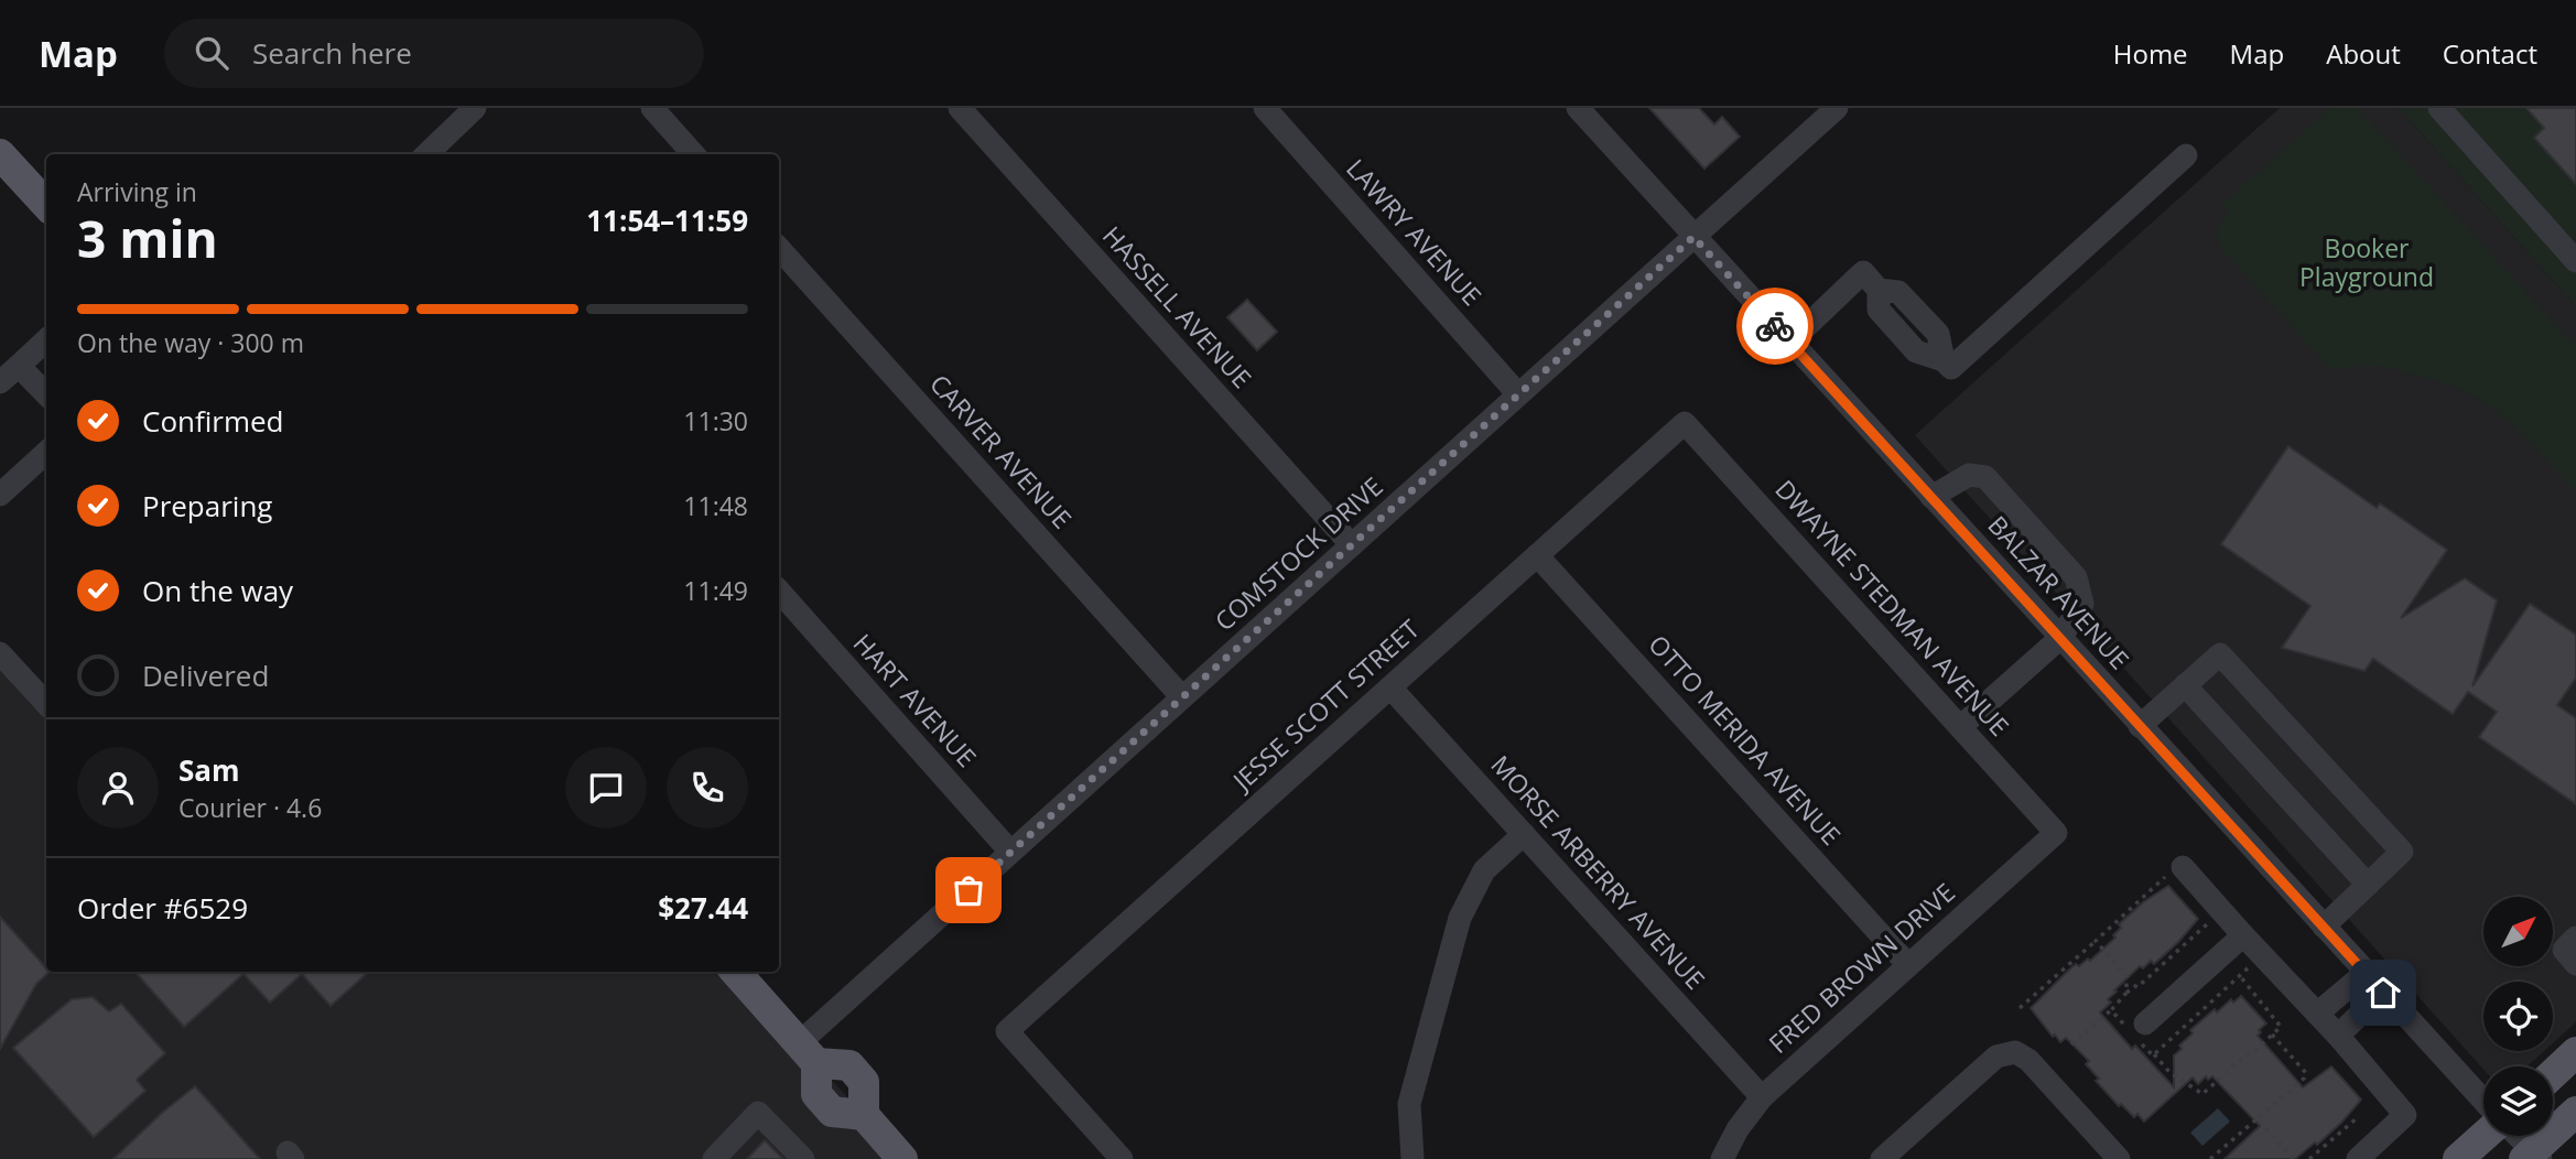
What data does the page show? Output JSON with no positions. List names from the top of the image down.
{
  "streets": {
    "street": [
      "LAWRY AVENUE",
      "HASSELL AVENUE",
      "CARVER AVENUE",
      "COMSTOCK DRIVE",
      "BALZAR AVENUE",
      "DWAYNE STEDMAN AVENUE",
      "HART AVENUE",
      "JESSE SCOTT STREET",
      "OTTO MERIDA AVENUE",
      "MORSE ARBERRY AVENUE",
      "FRED BROWN DRIVE"
    ]
  },
  "crossings": [
    ["LAWRY AVENUE", "COMSTOCK DRIVE"],
    ["HASSELL AVENUE", "COMSTOCK DRIVE"],
    ["CARVER AVENUE", "COMSTOCK DRIVE"],
    ["COMSTOCK DRIVE", "BALZAR AVENUE"],
    ["COMSTOCK DRIVE", "HART AVENUE"],
    ["DWAYNE STEDMAN AVENUE", "JESSE SCOTT STREET"],
    ["DWAYNE STEDMAN AVENUE", "FRED BROWN DRIVE"],
    ["JESSE SCOTT STREET", "OTTO MERIDA AVENUE"],
    ["JESSE SCOTT STREET", "MORSE ARBERRY AVENUE"],
    ["OTTO MERIDA AVENUE", "FRED BROWN DRIVE"],
    ["MORSE ARBERRY AVENUE", "FRED BROWN DRIVE"]
  ],
  "parks": ["Booker Playground"],
  "north": "top right",
  "page": {
    "header": "Map",
    "search": "Search here",
    "nav": [
      "Home",
      "Map",
      "About",
      "Contact"
    ],
    "heading": ["3 min", "Arriving in", "11:54–11:59"],
    "panel": [
      "Sam",
      "Courier · 4.6",
      "Order #6529",
      "$27.44"
    ],
    "bar": "On the way · 300 m",
    "list": [
      ["Confirmed", "11:30"],
      ["Preparing", "11:48"],
      ["On the way", "11:49"],
      "Delivered"
    ]
  }
}
